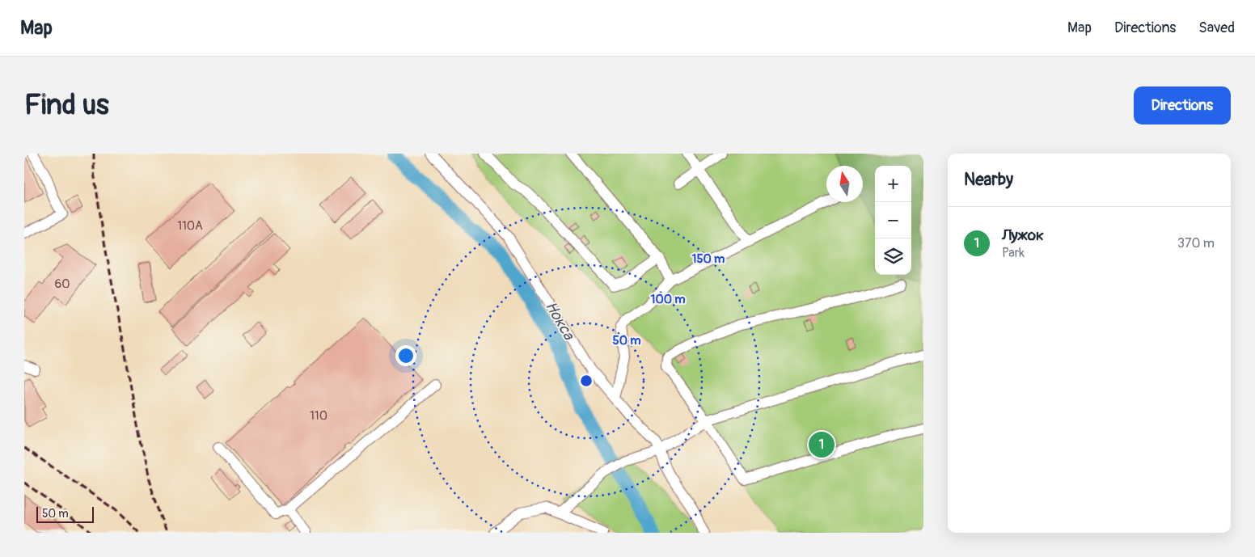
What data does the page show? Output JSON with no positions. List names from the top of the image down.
{
  "water": ["Нокса"],
  "house_numbers": ["110А", "60", "110"],
  "scale_bar": "50 m",
  "north": "top",
  "page": {
    "header": "Map",
    "nav": ["Map", "Directions", "Saved"],
    "buttons": "Directions",
    "title": "Find us",
    "heading": "Nearby",
    "map_buttons": ["+", "−"],
    "list": [
      {
        "mark": "1",
        "name": "Лужок",
        "note": "Park",
        "value": "370 m"
      }
    ],
    "pins": "1",
    "scale": "50 m"
  },
  "rings": ["150 m", "100 m", "50 m"]
}
